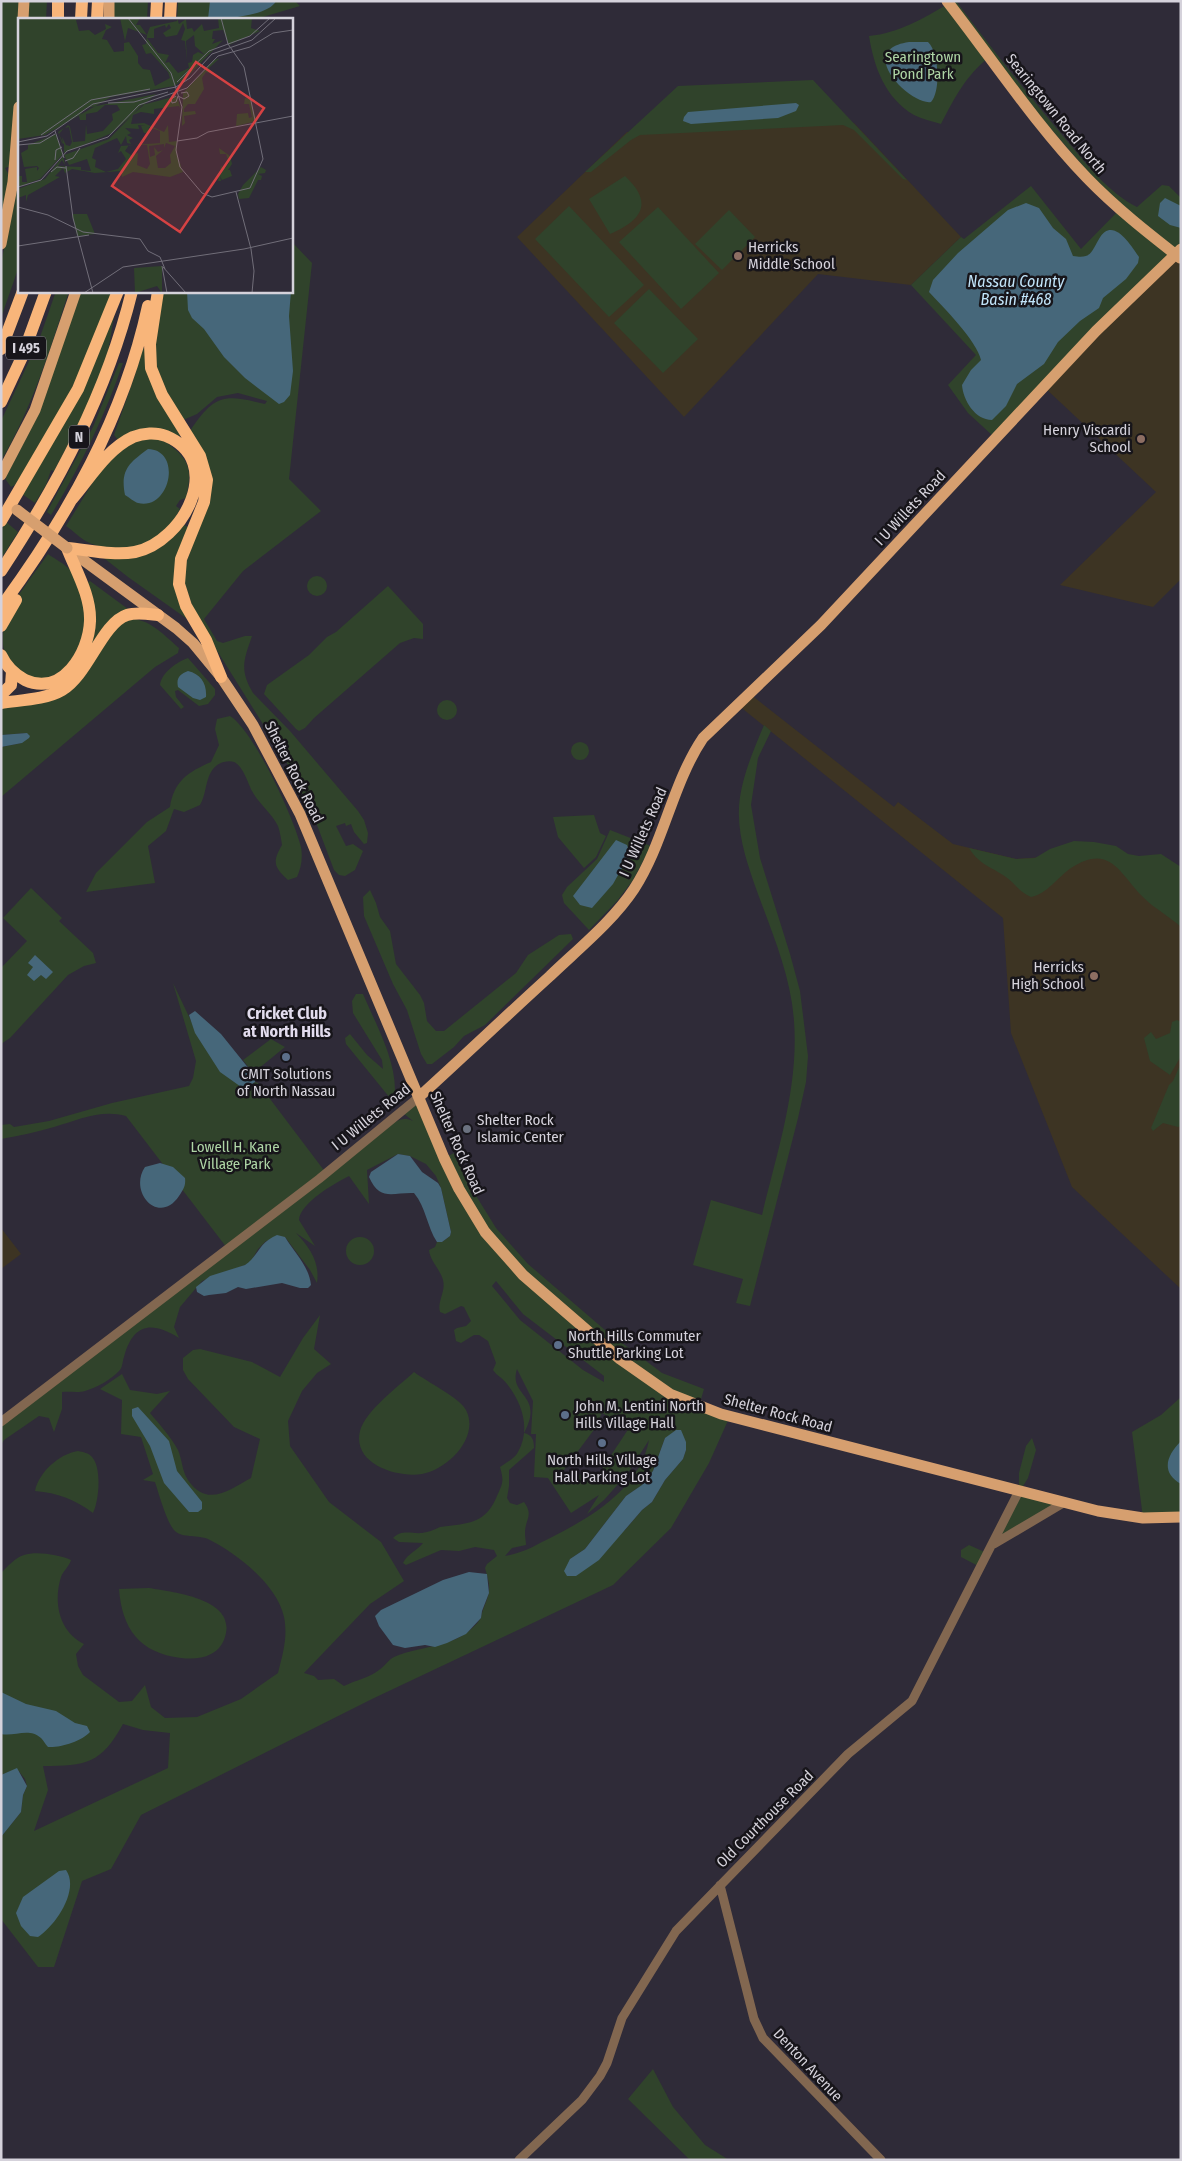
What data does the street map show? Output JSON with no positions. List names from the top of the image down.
{
  "streets": {
    "highway": ["I 495", "N"],
    "main road": ["Searingtown Road North", "I U Willets Road", "Shelter Rock Road"],
    "street": ["Old Courthouse Road", "Denton Avenue"]
  },
  "crossings": [
    ["Searingtown Road North", "I U Willets Road"],
    ["I U Willets Road", "Shelter Rock Road"],
    ["Shelter Rock Road", "Old Courthouse Road"],
    ["Old Courthouse Road", "Denton Avenue"]
  ],
  "districts": ["Cricket Club at North Hills"],
  "water": ["Nassau County Basin #468"],
  "parks": ["Searingtown Pond Park", "Lowell H. Kane Village Park"],
  "places": [
    "Herricks Middle School",
    "Henry Viscardi School",
    "Herricks High School",
    "CMIT Solutions of North Nassau",
    "Shelter Rock Islamic Center",
    "North Hills Commuter Shuttle Parking Lot",
    "John M. Lentini North Hills Village Hall",
    "North Hills Village Hall Parking Lot"
  ]
}
